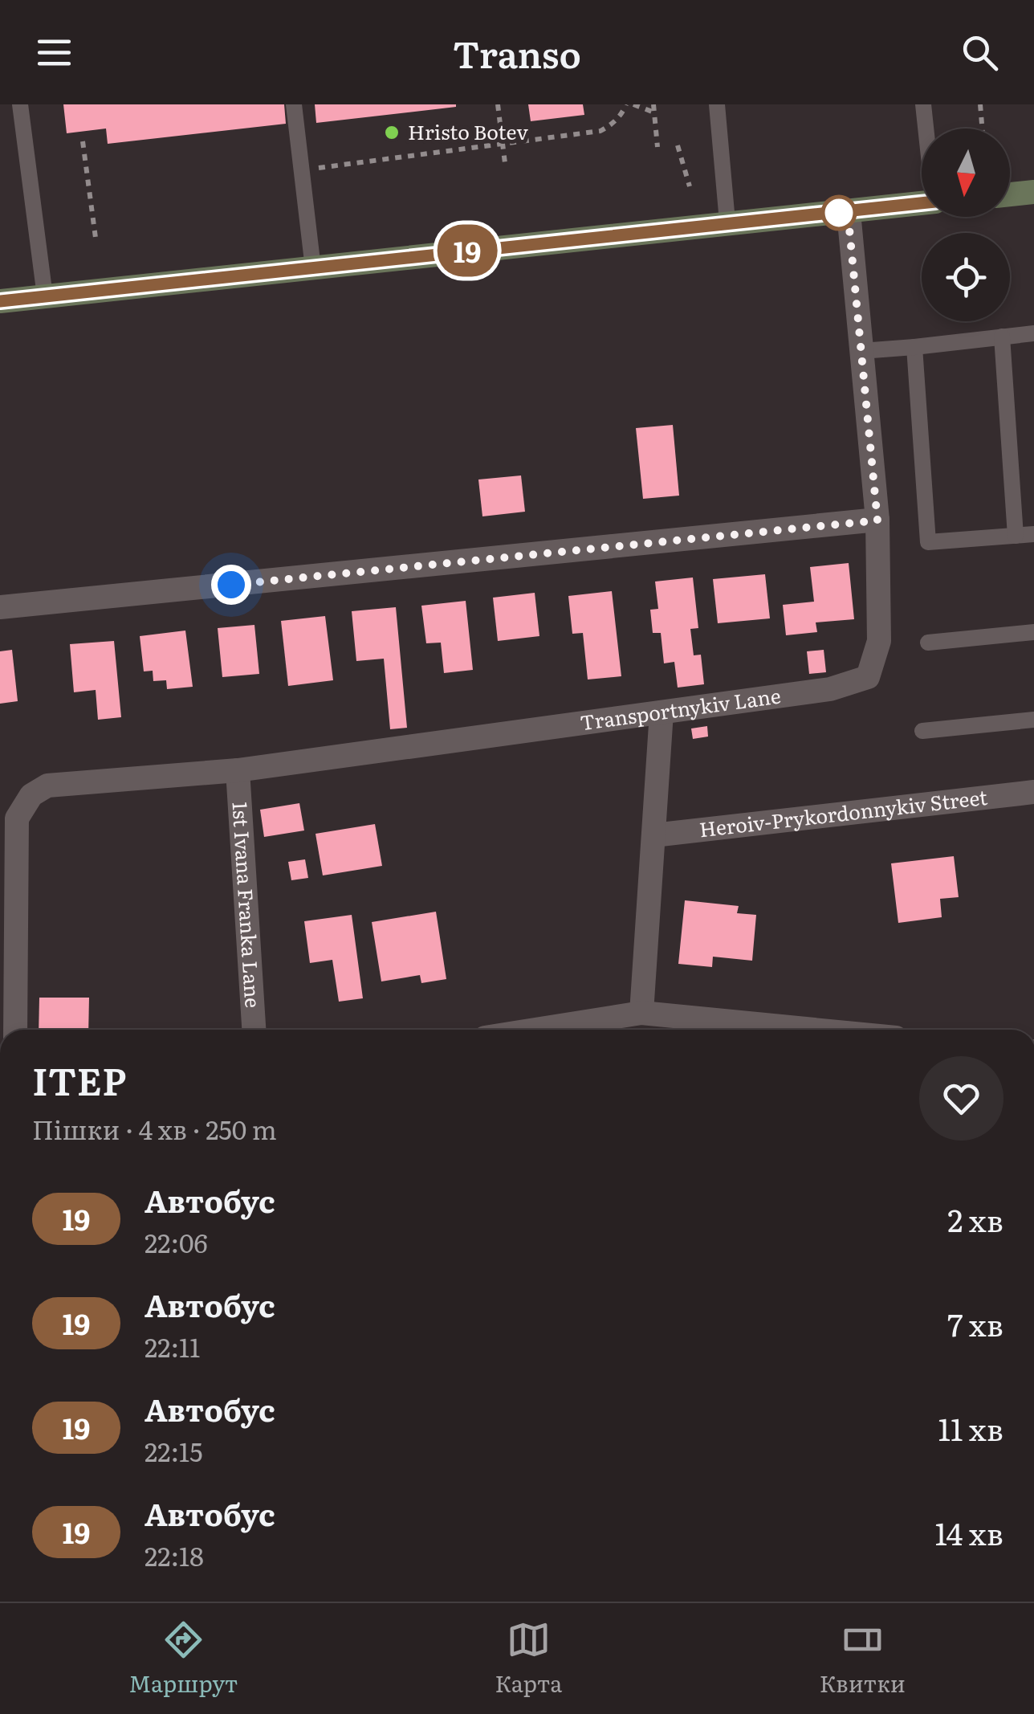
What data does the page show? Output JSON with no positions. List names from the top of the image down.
{
  "streets": {
    "street": ["Transportnykiv Lane", "Heroiv-Prykordonnykiv Street", "1st Ivana Franka Lane"]
  },
  "crossings": [
    ["Transportnykiv Lane", "1st Ivana Franka Lane"]
  ],
  "places": ["Hristo Botev"],
  "lines": ["bus line 19"],
  "north": "bottom",
  "page": {
    "header": "Transo",
    "on_map": "19",
    "heading": ["ITEP", "Пішки · 4 хв · 250 m"],
    "list": [
      {
        "mark": "19",
        "name": "Автобус",
        "note": "22:06",
        "value": "2 хв"
      },
      {
        "mark": "19",
        "name": "Автобус",
        "note": "22:11",
        "value": "7 хв"
      },
      {
        "mark": "19",
        "name": "Автобус",
        "note": "22:15",
        "value": "11 хв"
      },
      {
        "mark": "19",
        "name": "Автобус",
        "note": "22:18",
        "value": "14 хв"
      }
    ],
    "tabs": ["Маршрут", "Карта", "Квитки"]
  }
}
